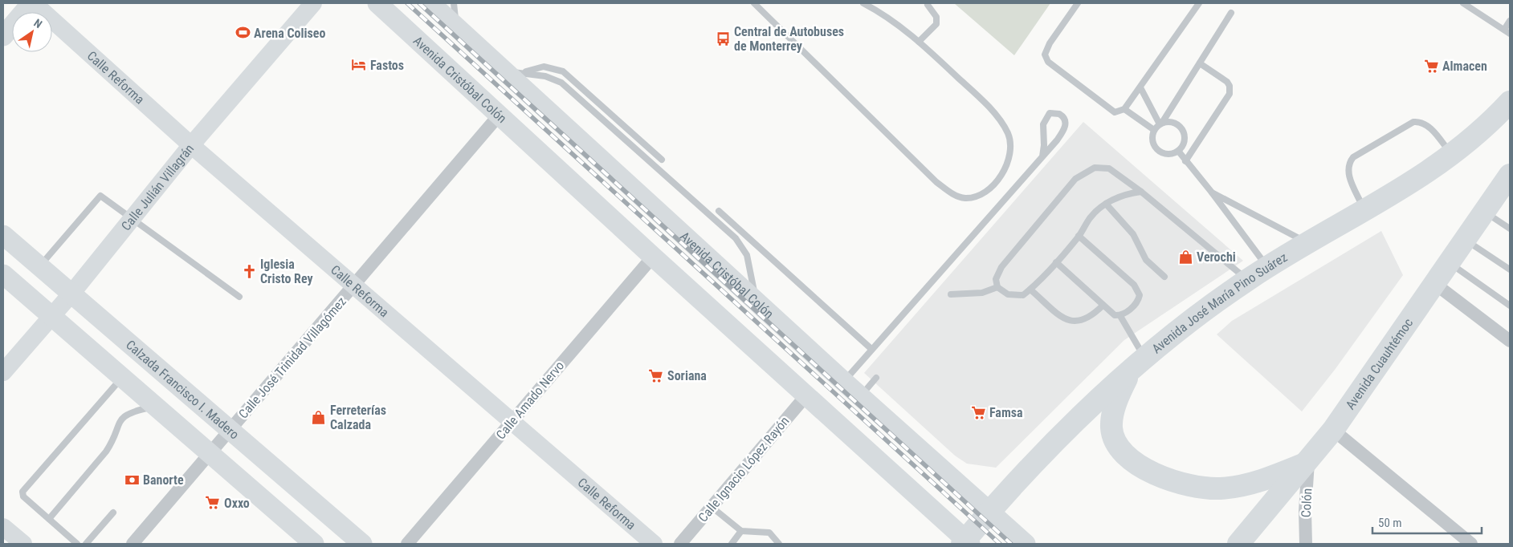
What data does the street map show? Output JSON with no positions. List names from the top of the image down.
{
  "streets": {
    "highway": ["Avenida José María Pino Suárez", "Avenida Cuauhtémoc"],
    "main road": ["Avenida Cristóbal Colón", "Calzada Francisco I. Madero"],
    "street": [
      "Calle Reforma",
      "Calle Julián Villagrán",
      "Calle José Trinidad Villagómez",
      "Calle Amado Nervo",
      "Calle Ignacio López Rayón",
      "Colón"
    ]
  },
  "crossings": [
    ["Calle Reforma", "Calle Julián Villagrán"],
    ["Calle Reforma", "Calle José Trinidad Villagómez"],
    ["Calle Reforma", "Calle Amado Nervo"],
    ["Avenida Cristóbal Colón", "Avenida José María Pino Suárez"],
    ["Avenida Cristóbal Colón", "Calle José Trinidad Villagómez"],
    ["Avenida Cristóbal Colón", "Calle Amado Nervo"],
    ["Avenida Cristóbal Colón", "Calle Ignacio López Rayón"],
    ["Calle Julián Villagrán", "Calzada Francisco I. Madero"],
    ["Calle José Trinidad Villagómez", "Calzada Francisco I. Madero"],
    ["Avenida Cuauhtémoc", "Colón"]
  ],
  "places": {
    "sports": ["Arena Coliseo"],
    "bus stop": ["Central de Autobuses de Monterrey"],
    "hotel": ["Fastos"],
    "supermarket": [
      "Almacen",
      "Soriana",
      "Famsa",
      "Oxxo"
    ],
    "shop": ["Verochi", "Ferreterías Calzada"],
    "church": ["Iglesia Cristo Rey"],
    "bank": ["Banorte"]
  },
  "scale_bar": "50 m",
  "north": "top right"
}
